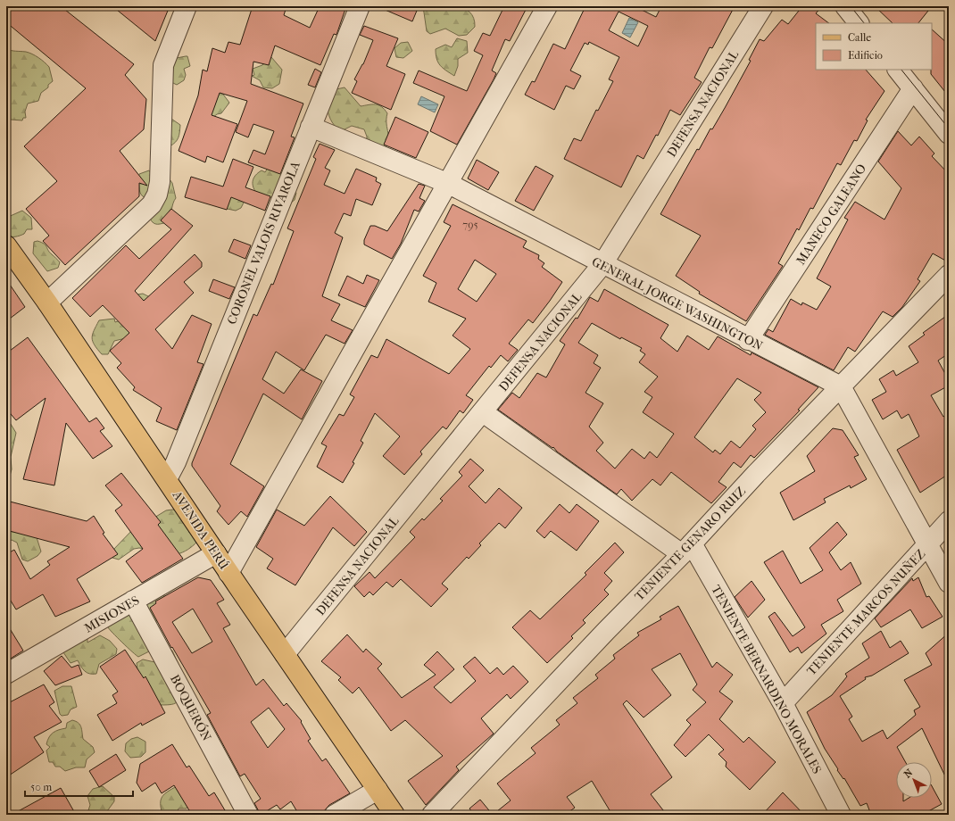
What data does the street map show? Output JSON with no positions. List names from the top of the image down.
{
  "streets": {
    "main road": ["AVENIDA PERÚ"],
    "street": [
      "DEFENSA NACIONAL",
      "MANECO GALEANO",
      "CORONEL VALOIS RIVAROLA",
      "GENERAL JORGE WASHINGTON",
      "TENIENTE GENARO RUIZ",
      "TENIENTE MARCOS NUÑEZ",
      "MISIONES",
      "TENIENTE BERNARDINO MORALES",
      "BOQUERÓN"
    ]
  },
  "crossings": [
    ["DEFENSA NACIONAL", "GENERAL JORGE WASHINGTON"],
    ["DEFENSA NACIONAL", "AVENIDA PERÚ"],
    ["DEFENSA NACIONAL", "TENIENTE BERNARDINO MORALES"],
    ["MANECO GALEANO", "GENERAL JORGE WASHINGTON"],
    ["CORONEL VALOIS RIVAROLA", "GENERAL JORGE WASHINGTON"],
    ["CORONEL VALOIS RIVAROLA", "AVENIDA PERÚ"],
    ["GENERAL JORGE WASHINGTON", "TENIENTE GENARO RUIZ"],
    ["AVENIDA PERÚ", "MISIONES"],
    ["TENIENTE GENARO RUIZ", "TENIENTE BERNARDINO MORALES"],
    ["TENIENTE MARCOS NUÑEZ", "TENIENTE BERNARDINO MORALES"],
    ["MISIONES", "BOQUERÓN"]
  ],
  "house_numbers": ["795"],
  "legend": ["Calle", "Edificio"],
  "scale_bar": "50 m",
  "north": "top left"
}
